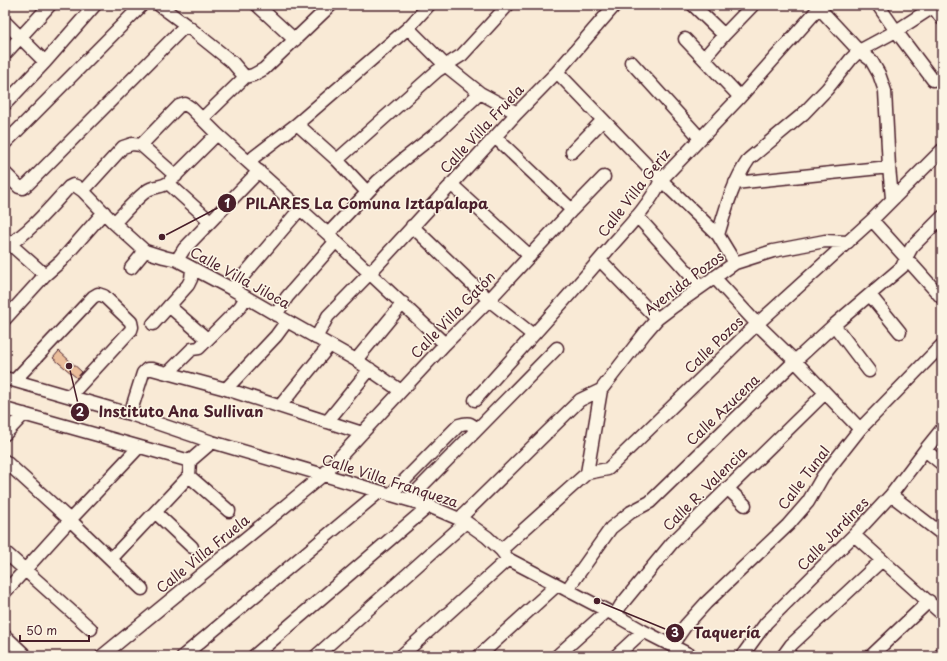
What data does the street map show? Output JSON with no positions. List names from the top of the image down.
{
  "streets": {
    "street": [
      "Calle Villa Fruela",
      "Calle Villa Geriz",
      "Calle Villa Jiloca",
      "Avenida Pozos",
      "Calle Villa Gatón",
      "Calle Pozos",
      "Calle Azucena",
      "Calle Tunal",
      "Calle Villa Franqueza",
      "Calle R. Valencia",
      "Calle Jardines"
    ]
  },
  "crossings": [
    ["Calle Villa Fruela", "Calle Villa Jiloca"],
    ["Calle Villa Fruela", "Calle Villa Gatón"],
    ["Calle Villa Fruela", "Calle Villa Franqueza"],
    ["Calle Villa Jiloca", "Calle Villa Gatón"],
    ["Avenida Pozos", "Calle Pozos"],
    ["Calle Villa Gatón", "Calle Villa Franqueza"],
    ["Calle Azucena", "Calle Villa Franqueza"],
    ["Calle Tunal", "Calle Villa Franqueza"],
    ["Calle Villa Franqueza", "Calle R. Valencia"]
  ],
  "places": ["PILARES La Comuna Iztapalapa", "Instituto Ana Sullivan", "Taquería"],
  "scale_bar": "50 m"
}
